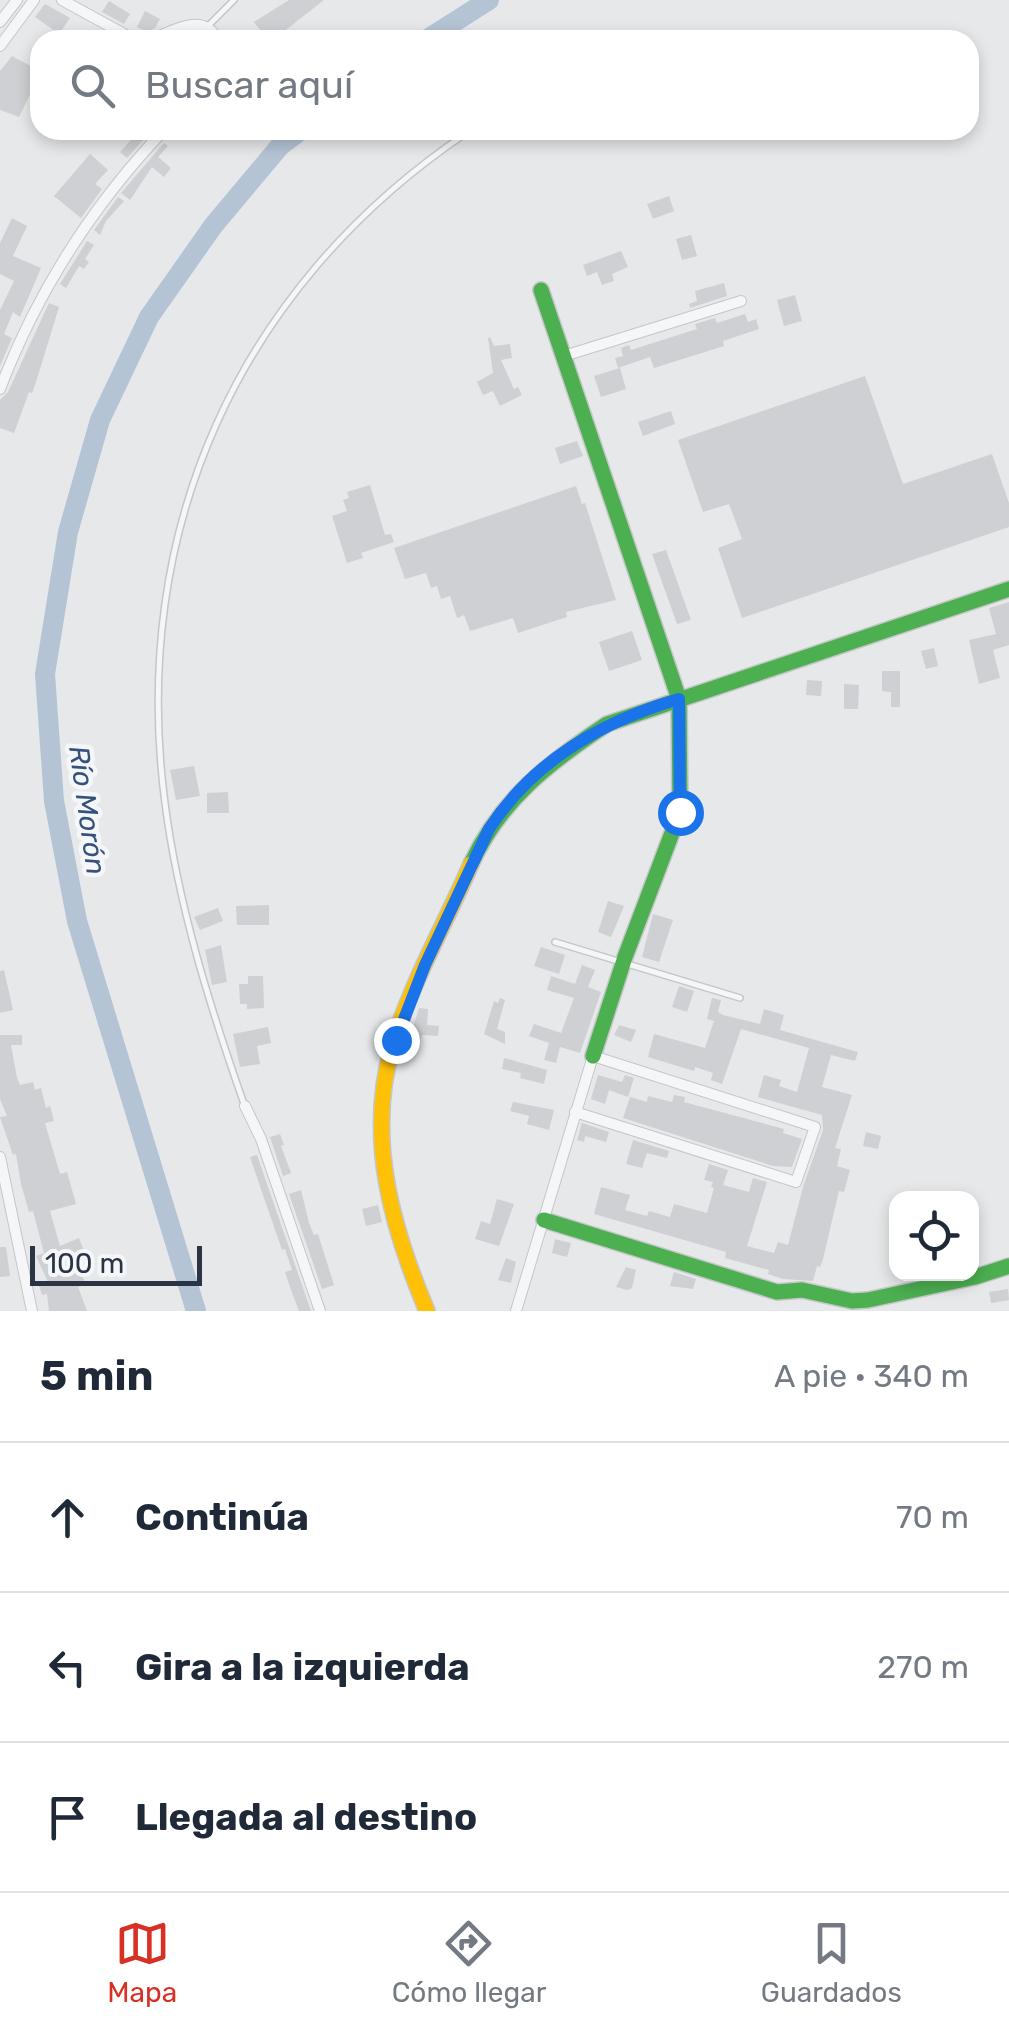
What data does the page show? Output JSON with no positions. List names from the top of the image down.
{
  "water": ["Río Morón"],
  "scale_bar": "100 m",
  "page": {
    "search": "Buscar aquí",
    "scale": "100 m",
    "heading": ["5 min", "A pie · 340 m"],
    "list": [
      ["Continúa", "70 m"],
      ["Gira a la izquierda", "270 m"],
      "Llegada al destino"
    ],
    "nav": ["Mapa", "Cómo llegar", "Guardados"]
  }
}
